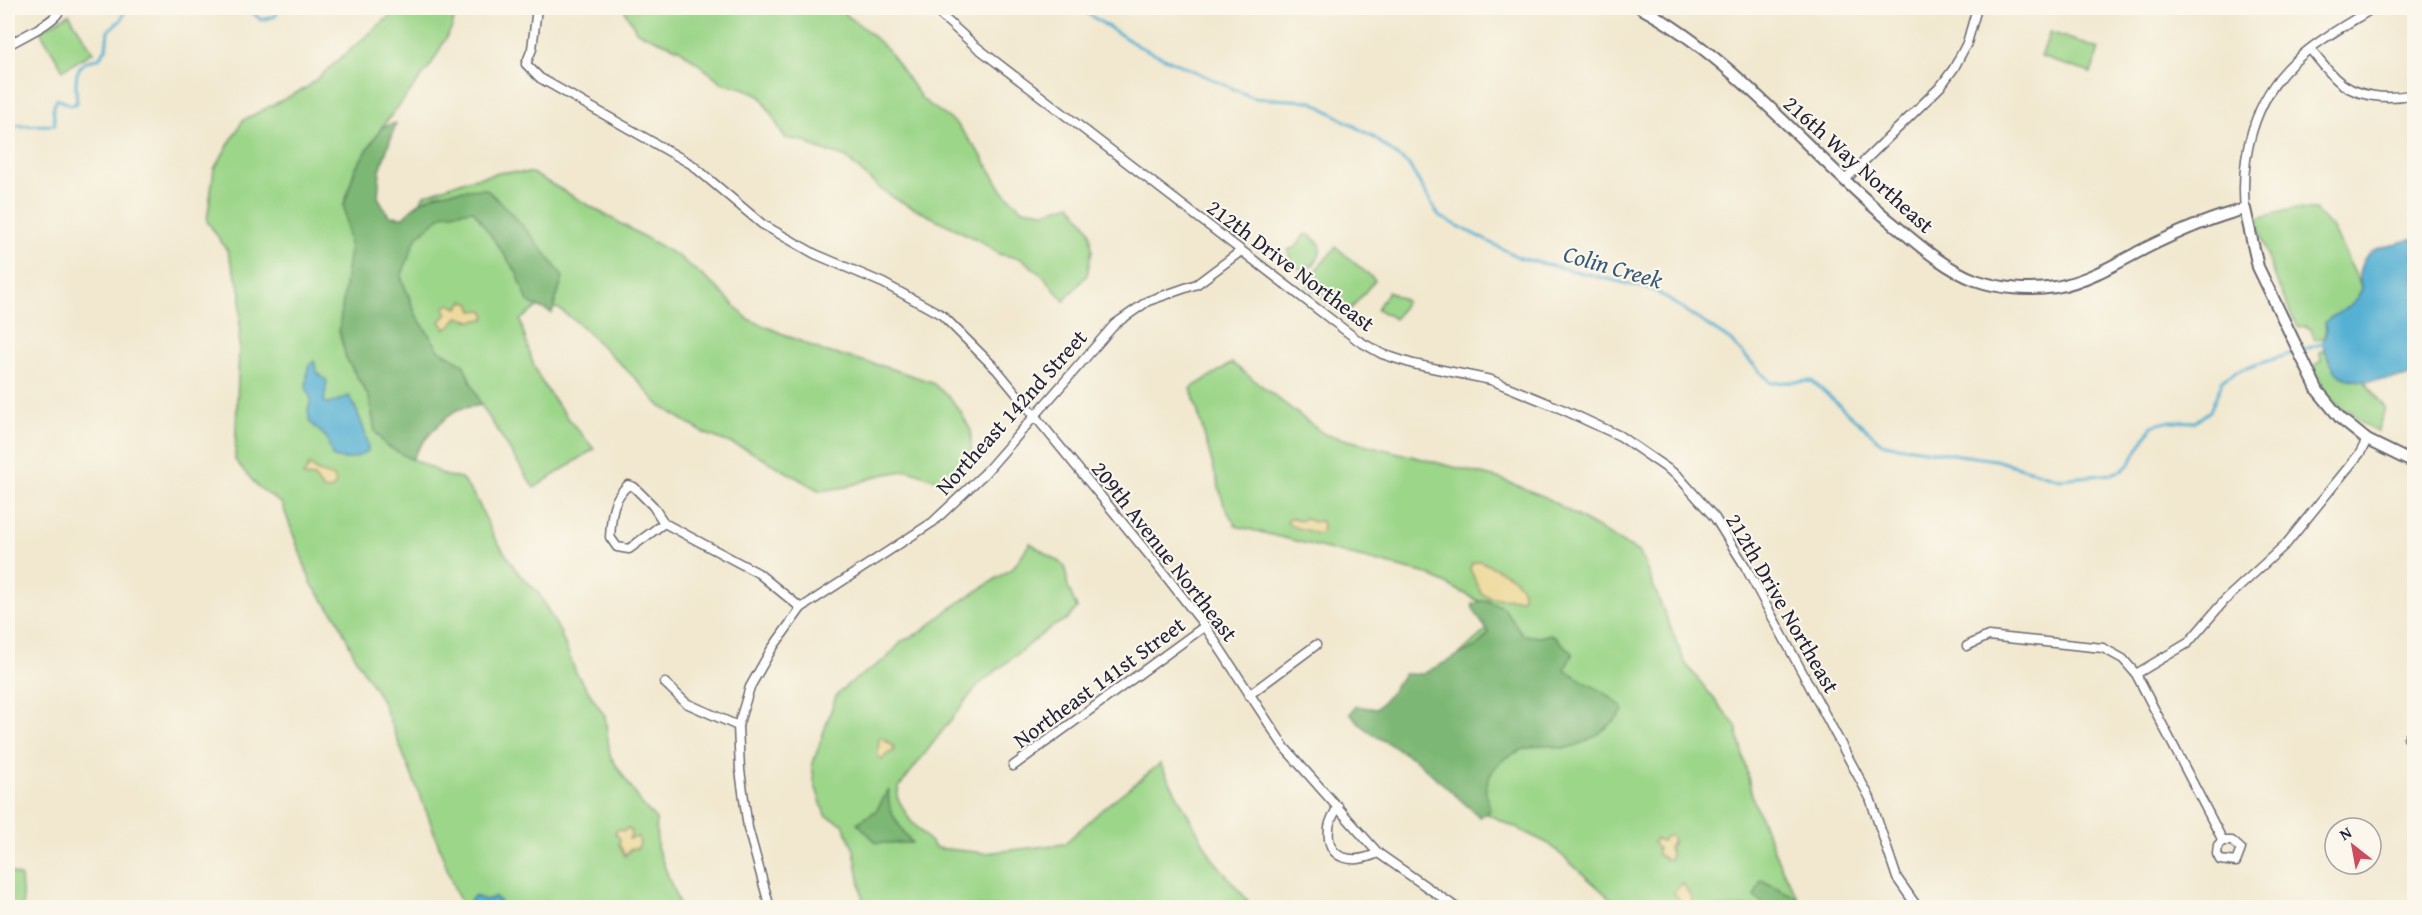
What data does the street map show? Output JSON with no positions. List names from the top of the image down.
{
  "streets": {
    "street": [
      "216th Way Northeast",
      "212th Drive Northeast",
      "Northeast 142nd Street",
      "209th Avenue Northeast",
      "Northeast 141st Street"
    ]
  },
  "crossings": [
    ["212th Drive Northeast", "Northeast 142nd Street"],
    ["Northeast 142nd Street", "209th Avenue Northeast"],
    ["209th Avenue Northeast", "Northeast 141st Street"]
  ],
  "water": ["Colin Creek"],
  "north": "top left"
}
